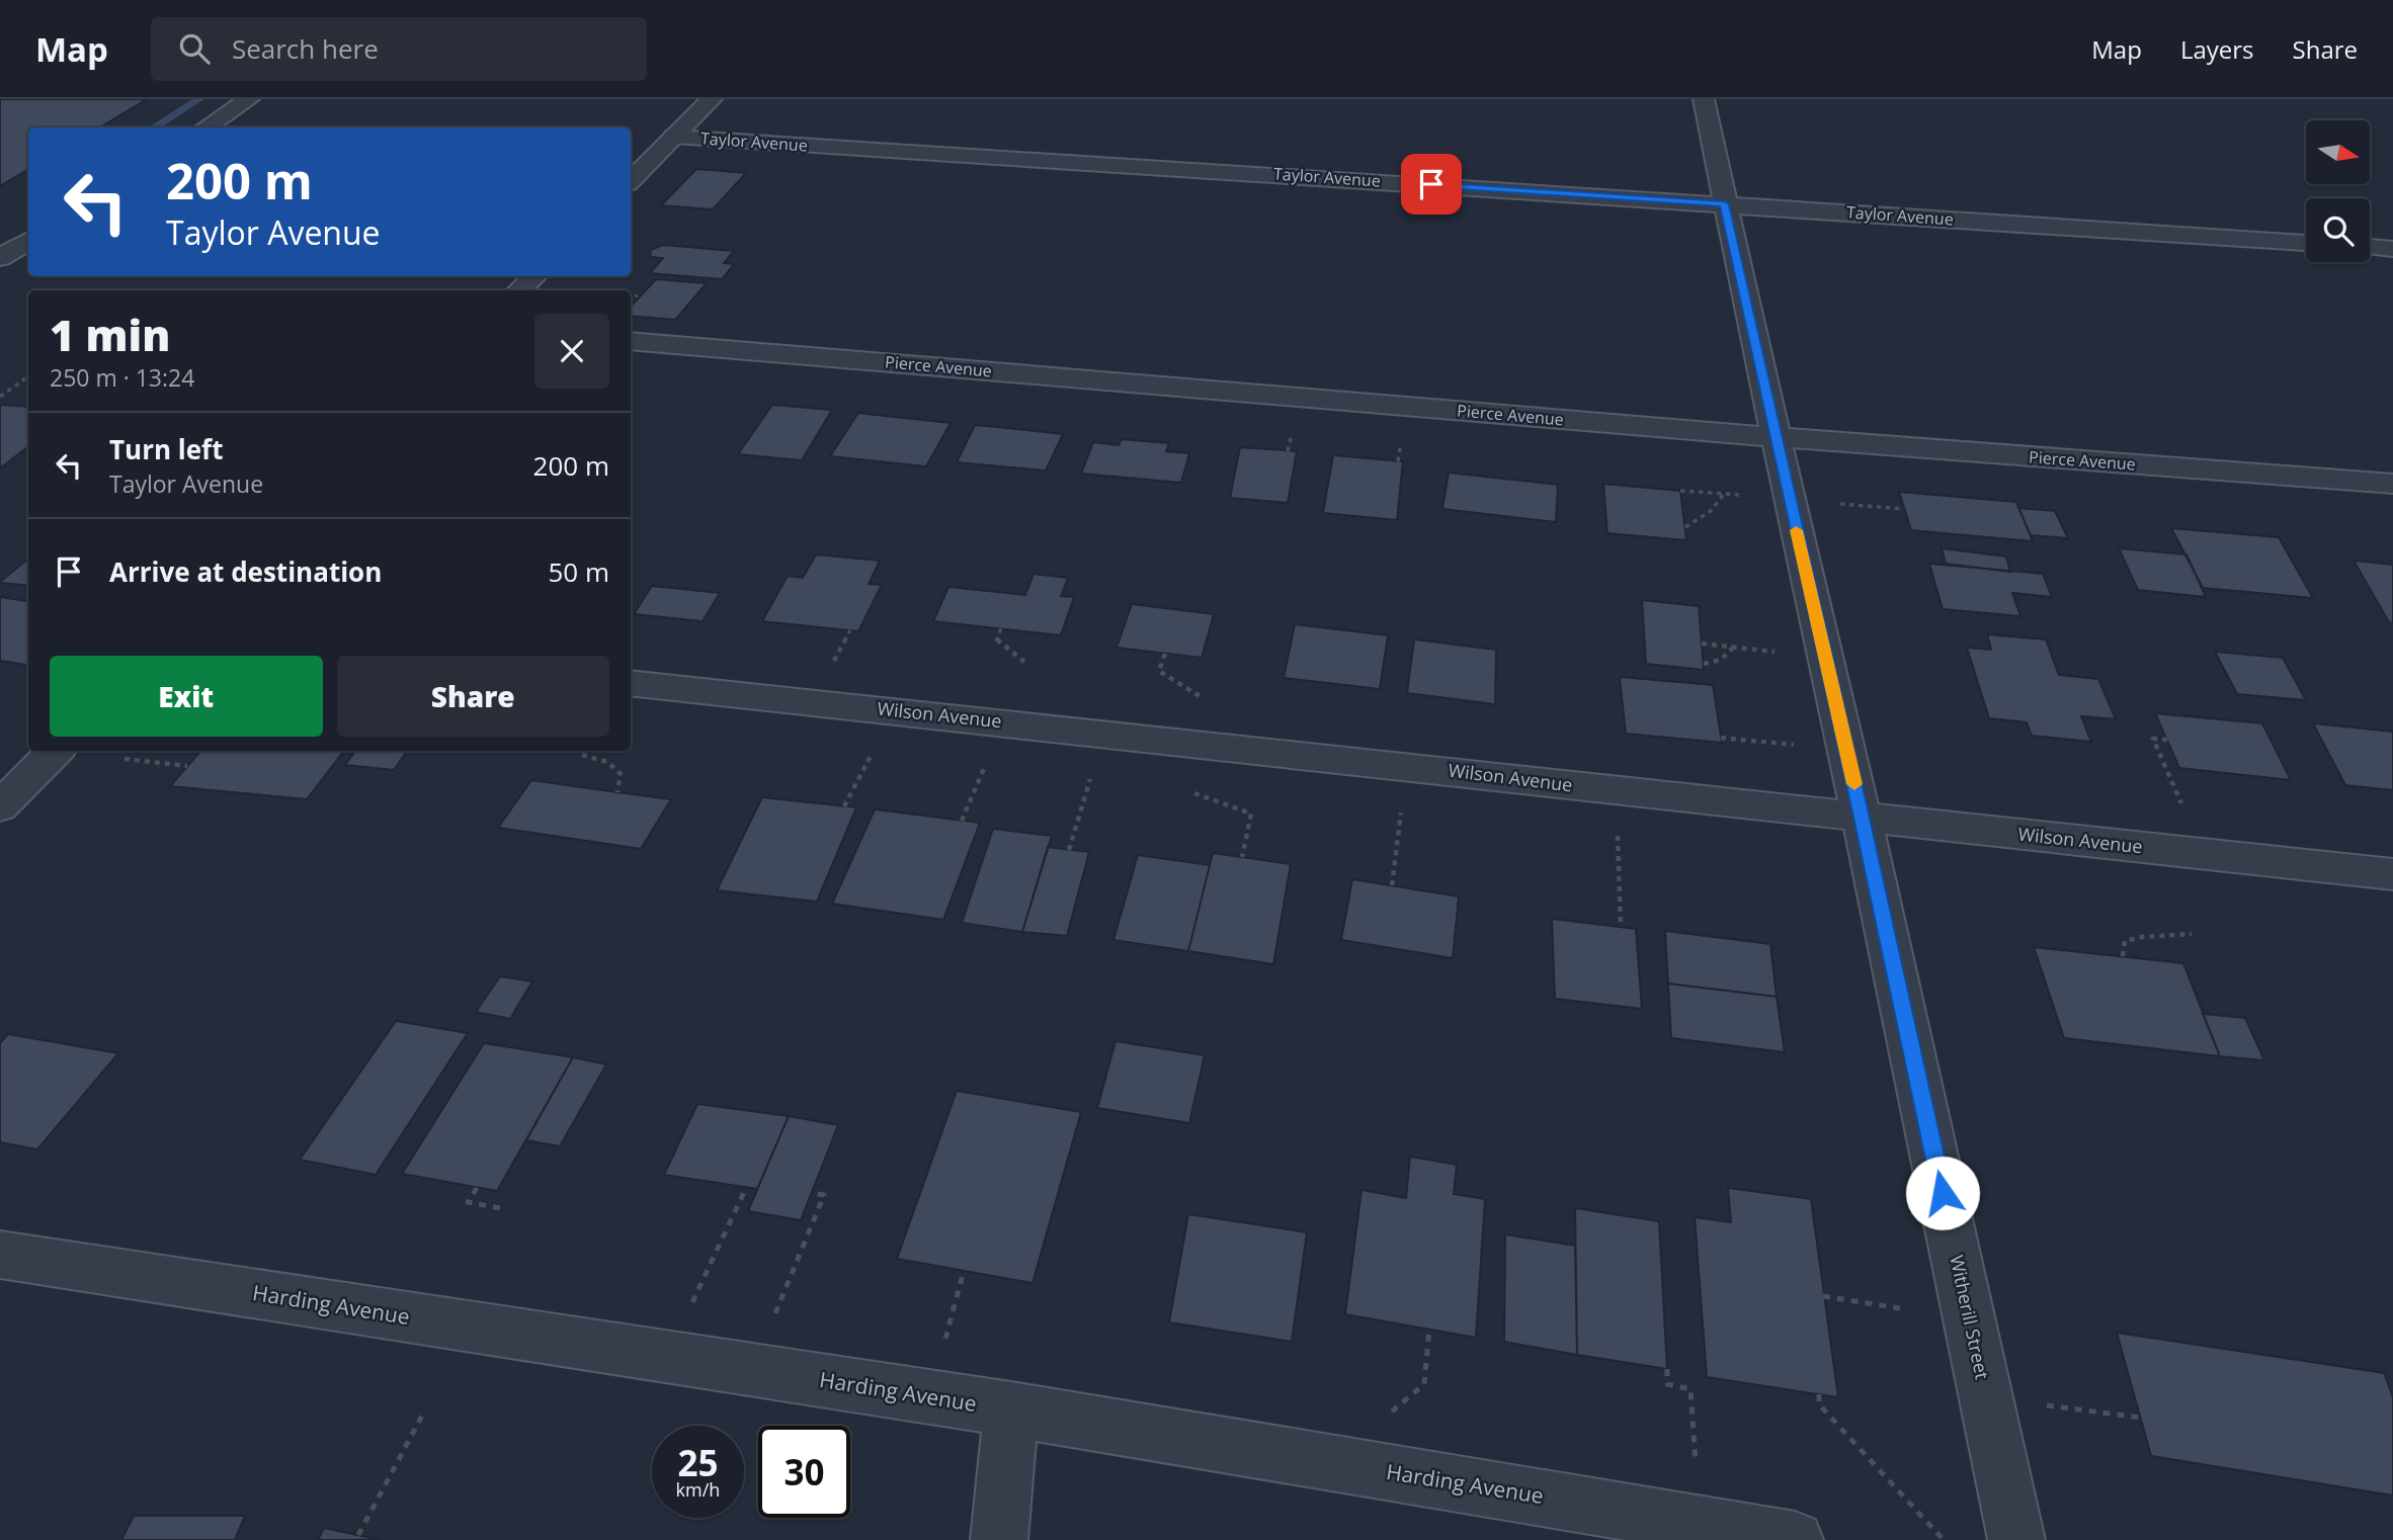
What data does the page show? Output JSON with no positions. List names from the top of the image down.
{
  "streets": {
    "street": [
      "Taylor Avenue",
      "Pierce Avenue",
      "Wilson Avenue",
      "Harding Avenue",
      "Witherill Street"
    ]
  },
  "crossings": [
    ["Taylor Avenue", "Witherill Street"],
    ["Pierce Avenue", "Witherill Street"],
    ["Wilson Avenue", "Witherill Street"]
  ],
  "north": "right",
  "page": {
    "header": "Map",
    "search": "Search here",
    "nav": ["Map", "Layers", "Share"],
    "turn": ["200 m", "Taylor Avenue"],
    "heading": ["1 min", "250 m · 13:24"],
    "list": [
      {
        "name": "Turn left",
        "note": "Taylor Avenue",
        "value": "200 m"
      },
      {
        "name": "Arrive at destination",
        "value": "50 m"
      }
    ],
    "buttons": ["Exit", "Share"],
    "speed": "25 km/h",
    "limit": "30"
  }
}
